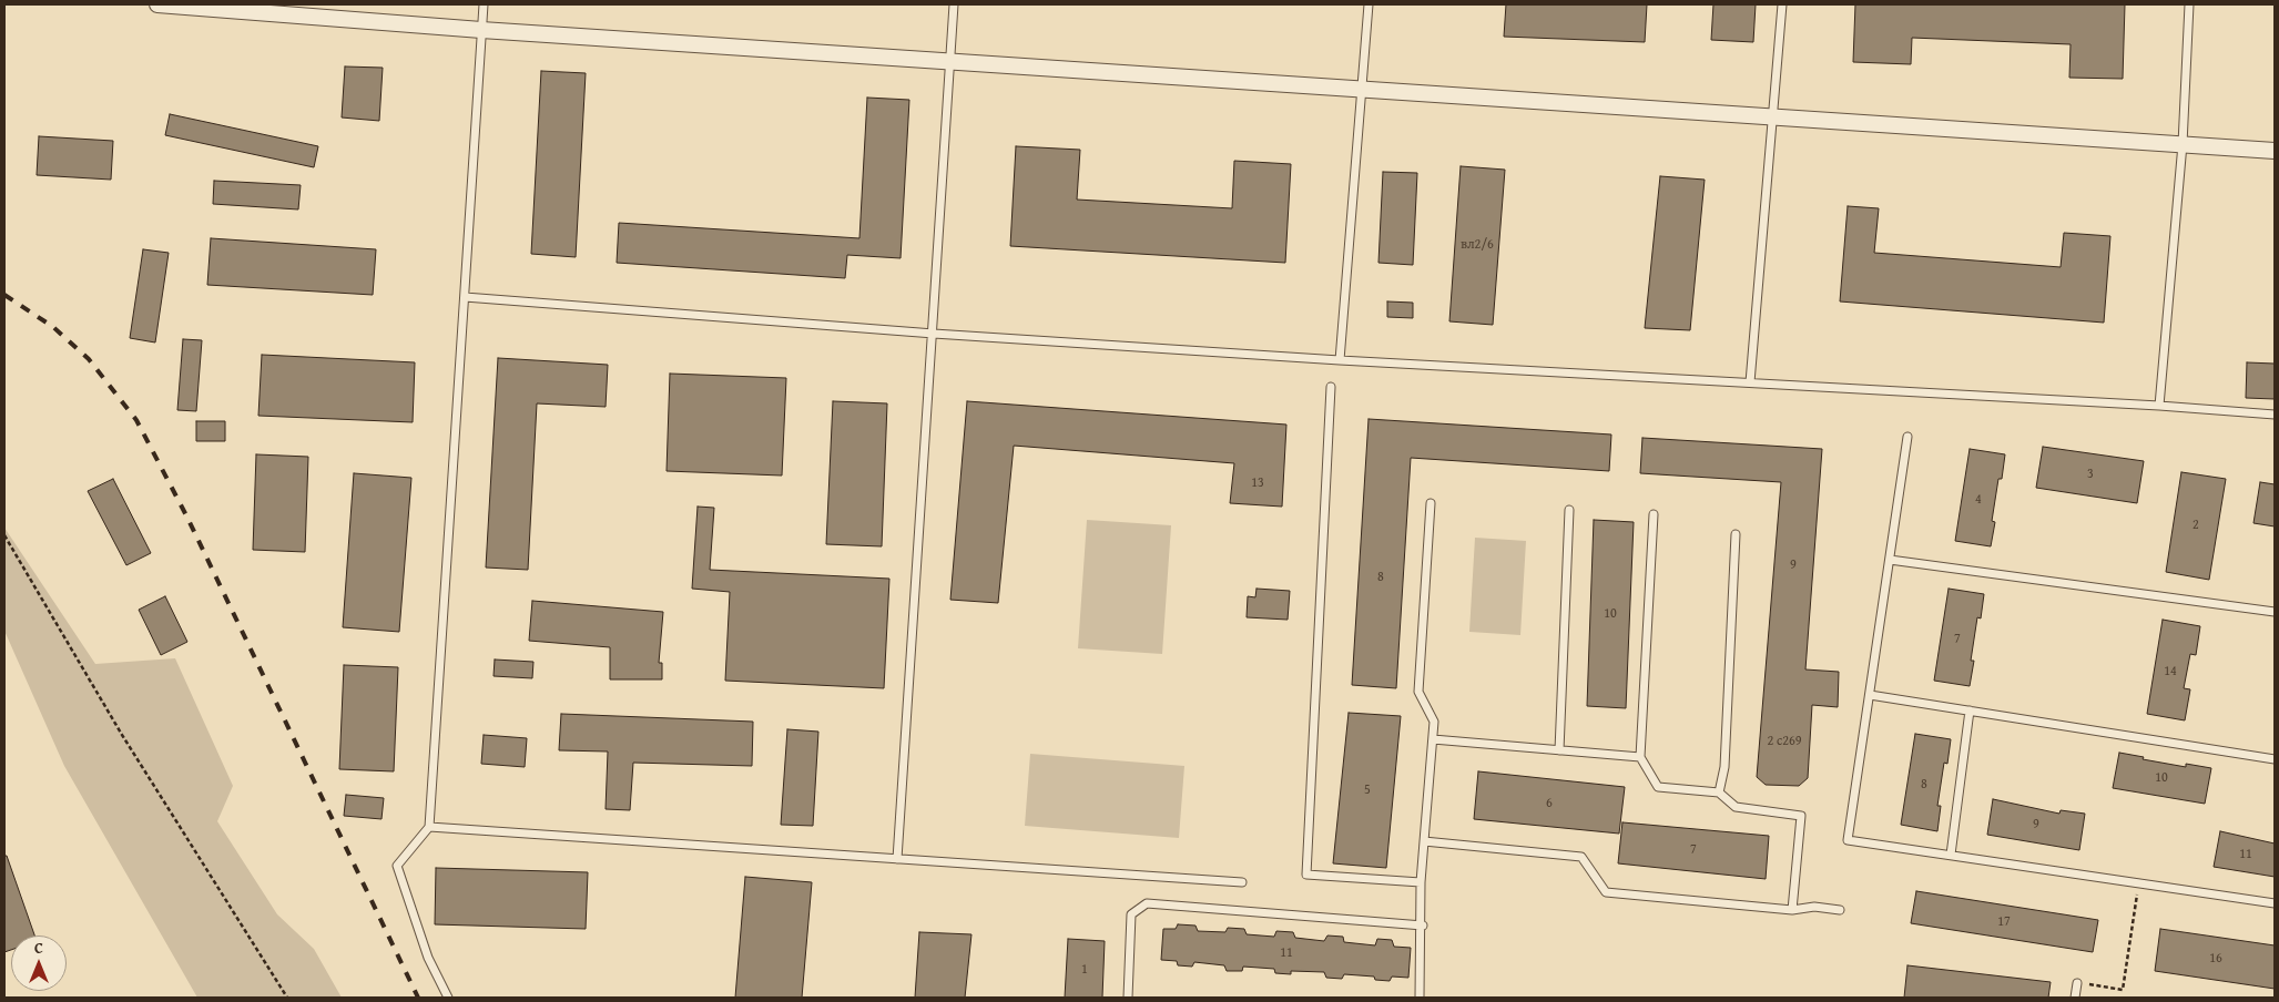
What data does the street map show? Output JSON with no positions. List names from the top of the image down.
{
  "house_numbers": [
    "вл2/6",
    "3",
    "13",
    "4",
    "2",
    "9",
    "8",
    "10",
    "7",
    "14",
    "2 с269",
    "10",
    "8",
    "5",
    "6",
    "9",
    "7",
    "11",
    "17",
    "11",
    "16",
    "1"
  ],
  "north": "top"
}
